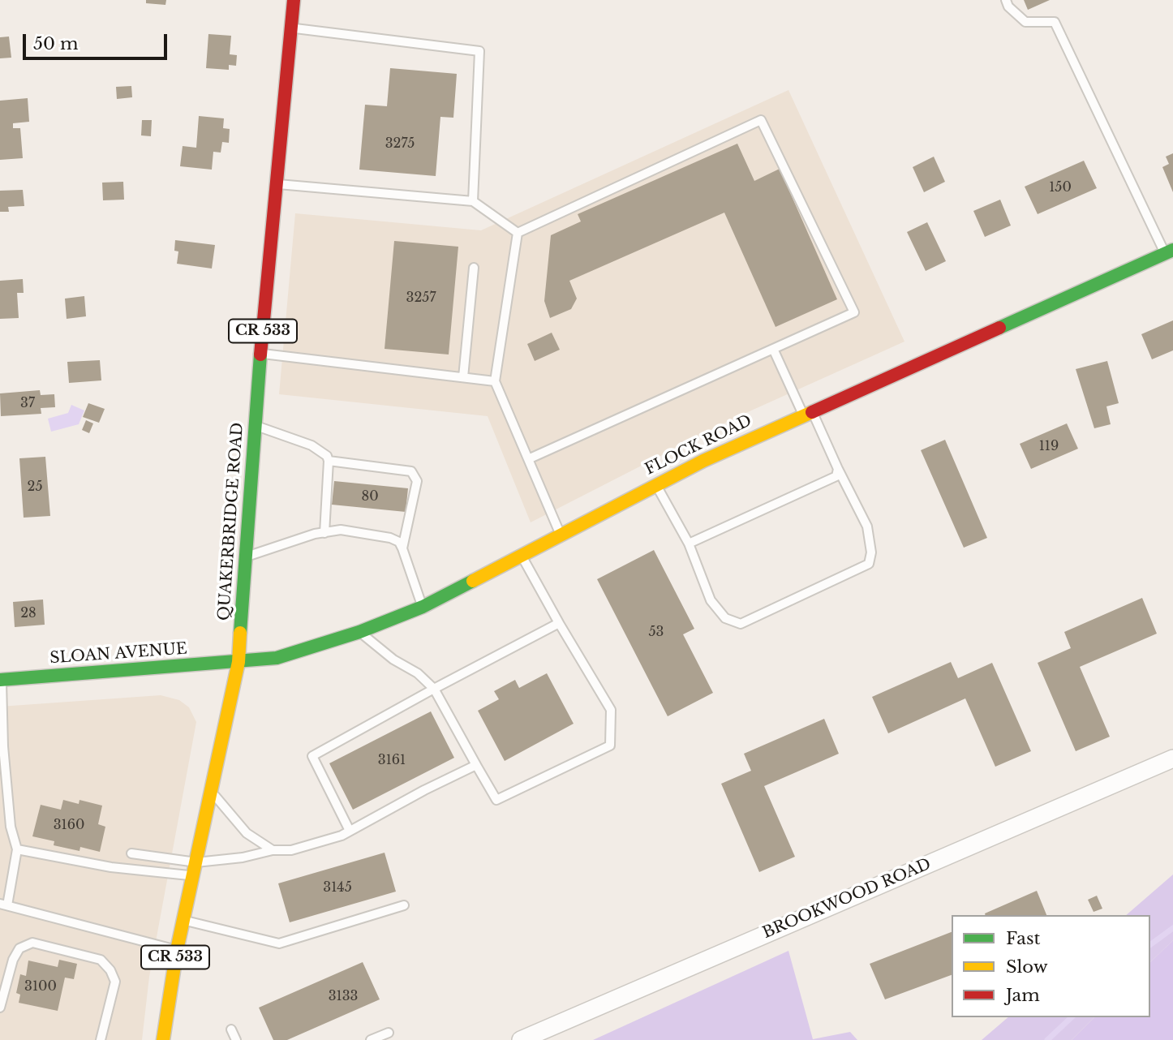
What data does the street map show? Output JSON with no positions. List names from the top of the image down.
{
  "streets": {
    "main road": [
      "CR 533",
      "FLOCK ROAD",
      "QUAKERBRIDGE ROAD",
      "SLOAN AVENUE"
    ],
    "street": ["BROOKWOOD ROAD"]
  },
  "crossings": [
    ["FLOCK ROAD", "QUAKERBRIDGE ROAD"],
    ["FLOCK ROAD", "SLOAN AVENUE"],
    ["QUAKERBRIDGE ROAD", "SLOAN AVENUE"]
  ],
  "house_numbers": [
    "3275",
    "150",
    "3257",
    "37",
    "119",
    "25",
    "80",
    "28",
    "53",
    "3161",
    "3160",
    "3145",
    "3100",
    "3133"
  ],
  "legend": ["Fast", "Slow", "Jam"],
  "scale_bar": "50 m"
}
